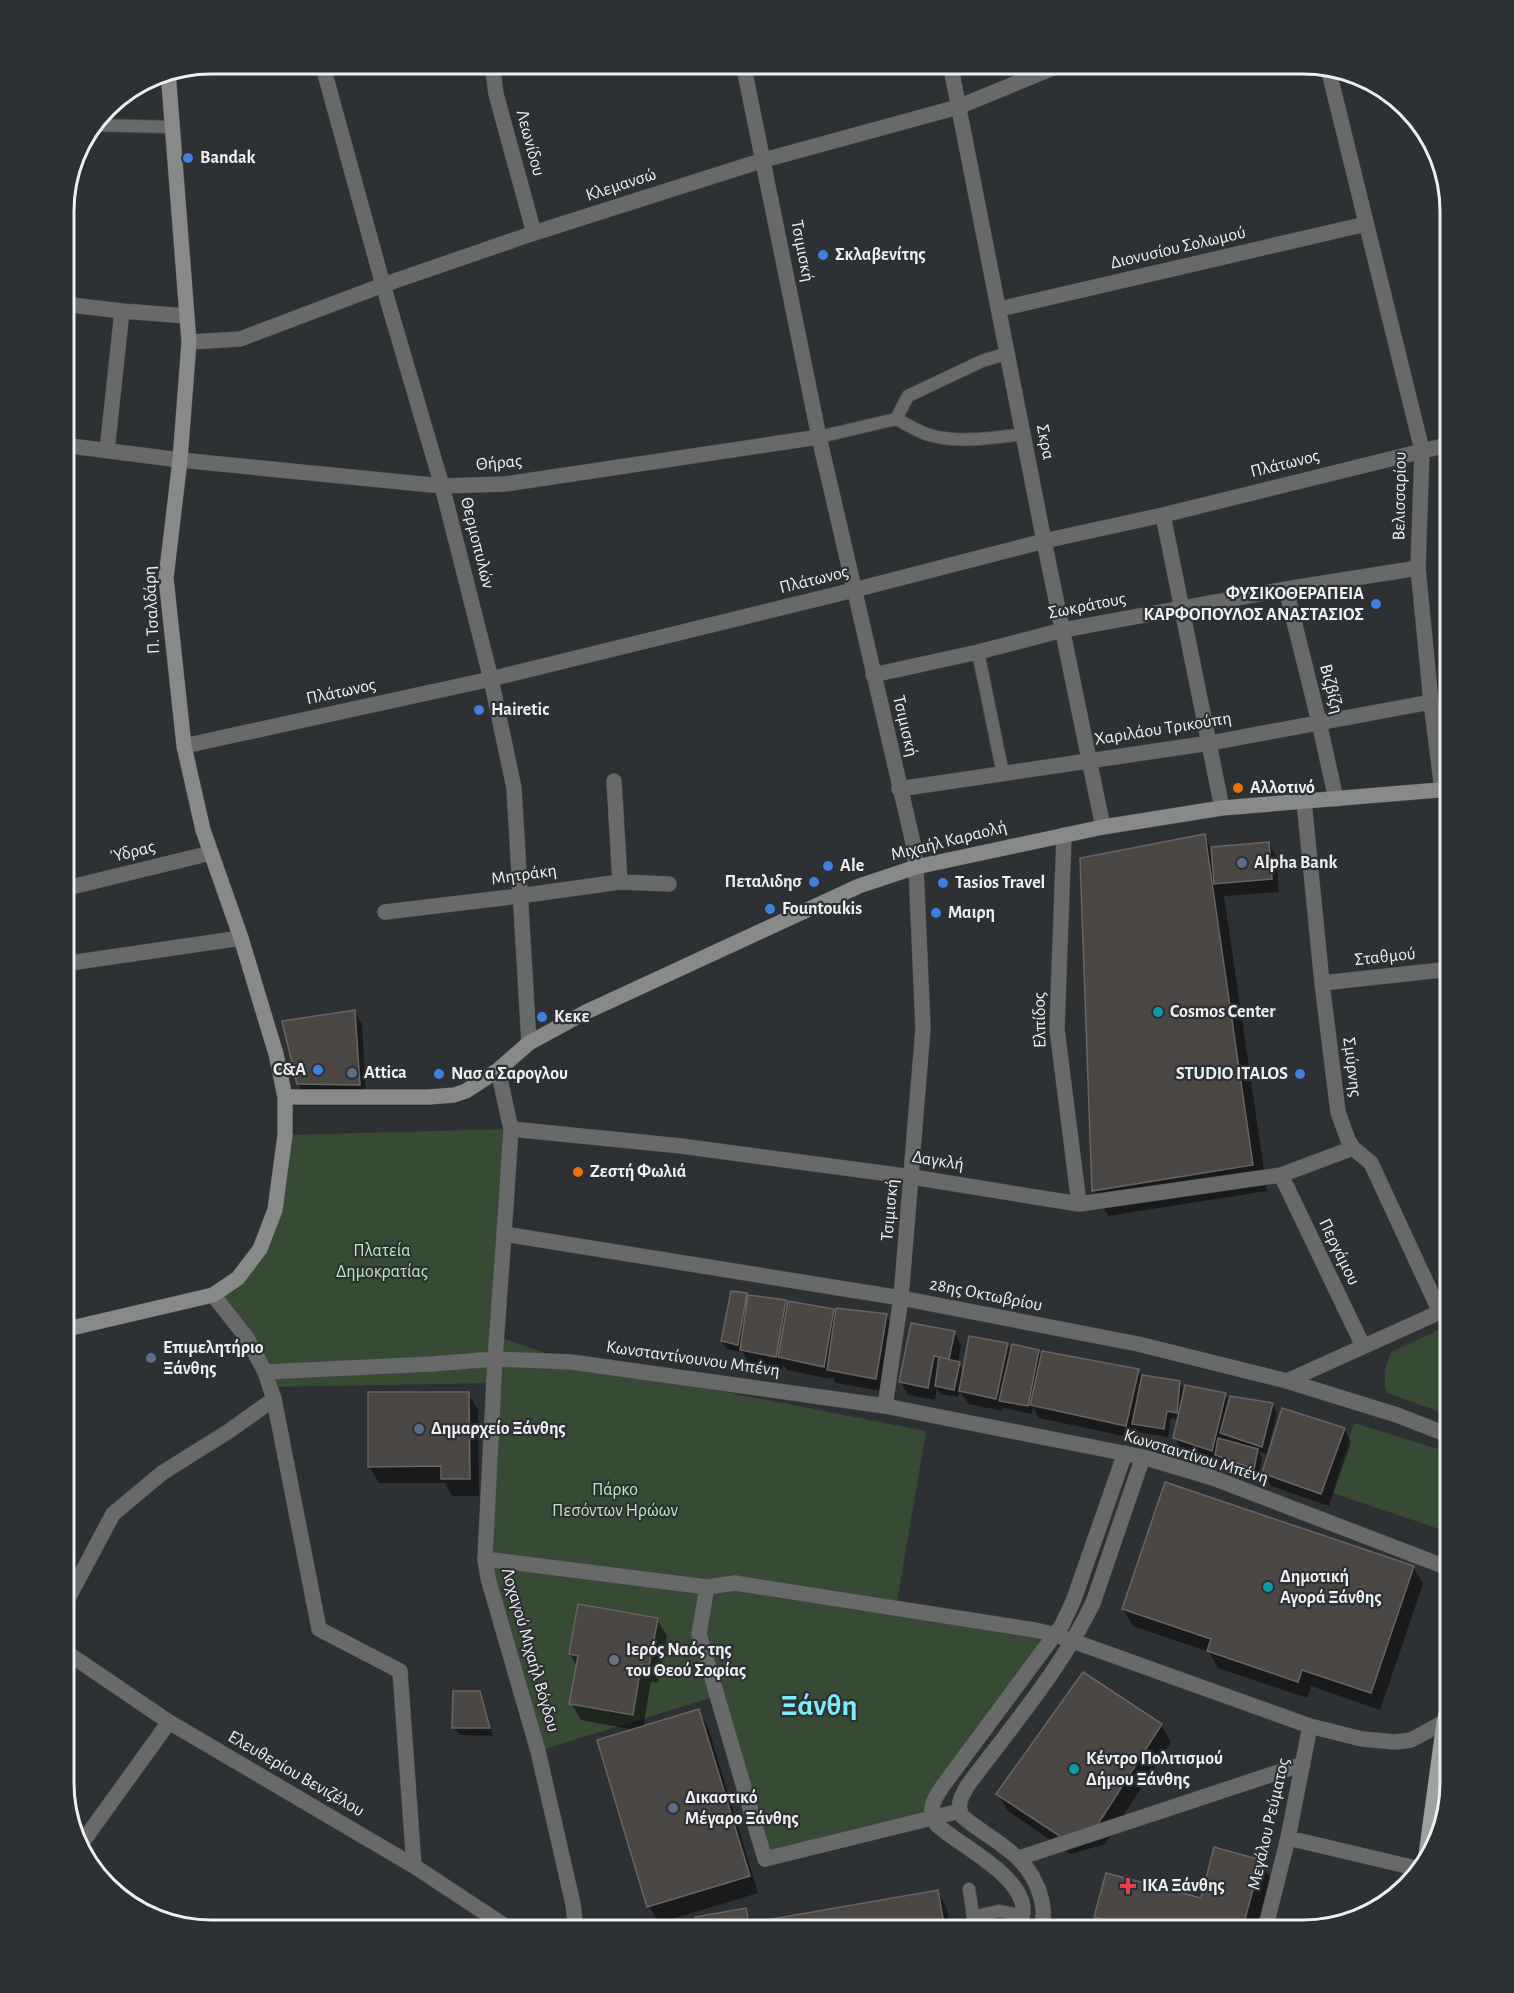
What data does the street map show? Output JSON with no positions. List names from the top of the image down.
{
  "streets": {
    "main road": ["Π. Τσαλδάρη", "Μιχαήλ Καραολή"],
    "street": [
      "Λεωνίδου",
      "Κλεμανσώ",
      "Διονυσίου Σολωμού",
      "Τσιμισκή",
      "Σκρα",
      "Θήρας",
      "Πλάτωνος",
      "Βελισσαρίου",
      "Θερμοπυλών",
      "Σωκράτους",
      "Βιζβίζη",
      "Χαριλάου Τρικούπη",
      "Ύδρας",
      "Μητράκη",
      "Σταθμού",
      "Ελπίδος",
      "Σμύρνης",
      "Δαγκλή",
      "Περγάμου",
      "28ης Οκτωβρίου",
      "Κωνσταντίνουνου Μπένη",
      "Κωνσταντίνου Μπένη",
      "Λοχαγού Μιχαήλ Βόγδου",
      "Ελευθερίου Βενιζέλου",
      "Μεγάλου Ρεύματος"
    ]
  },
  "crossings": [
    ["Λεωνίδου", "Κλεμανσώ"],
    ["Κλεμανσώ", "Τσιμισκή"],
    ["Κλεμανσώ", "Σκρα"],
    ["Κλεμανσώ", "Θερμοπυλών"],
    ["Κλεμανσώ", "Π. Τσαλδάρη"],
    ["Διονυσίου Σολωμού", "Σκρα"],
    ["Διονυσίου Σολωμού", "Βελισσαρίου"],
    ["Τσιμισκή", "Θήρας"],
    ["Τσιμισκή", "Πλάτωνος"],
    ["Τσιμισκή", "Σωκράτους"],
    ["Τσιμισκή", "Χαριλάου Τρικούπη"],
    ["Τσιμισκή", "Μιχαήλ Καραολή"],
    ["Τσιμισκή", "Δαγκλή"],
    ["Τσιμισκή", "28ης Οκτωβρίου"],
    ["Τσιμισκή", "Κωνσταντίνουνου Μπένη"],
    ["Τσιμισκή", "Κωνσταντίνου Μπένη"],
    ["Σκρα", "Πλάτωνος"],
    ["Σκρα", "Σωκράτους"],
    ["Σκρα", "Χαριλάου Τρικούπη"],
    ["Σκρα", "Μιχαήλ Καραολή"],
    ["Θήρας", "Θερμοπυλών"],
    ["Θήρας", "Π. Τσαλδάρη"],
    ["Πλάτωνος", "Βελισσαρίου"],
    ["Πλάτωνος", "Θερμοπυλών"],
    ["Πλάτωνος", "Π. Τσαλδάρη"],
    ["Βελισσαρίου", "Σωκράτους"],
    ["Βελισσαρίου", "Χαριλάου Τρικούπη"],
    ["Θερμοπυλών", "Μιχαήλ Καραολή"],
    ["Θερμοπυλών", "Μητράκη"],
    ["Σωκράτους", "Βιζβίζη"],
    ["Π. Τσαλδάρη", "Μιχαήλ Καραολή"],
    ["Π. Τσαλδάρη", "Ύδρας"],
    ["Βιζβίζη", "Χαριλάου Τρικούπη"],
    ["Βιζβίζη", "Μιχαήλ Καραολή"],
    ["Μιχαήλ Καραολή", "Ελπίδος"],
    ["Μιχαήλ Καραολή", "Σμύρνης"],
    ["Μιχαήλ Καραολή", "Λοχαγού Μιχαήλ Βόγδου"],
    ["Σταθμού", "Σμύρνης"],
    ["Ελπίδος", "Δαγκλή"],
    ["Σμύρνης", "Δαγκλή"],
    ["Δαγκλή", "Περγάμου"],
    ["Δαγκλή", "Λοχαγού Μιχαήλ Βόγδου"],
    ["28ης Οκτωβρίου", "Λοχαγού Μιχαήλ Βόγδου"],
    ["Κωνσταντίνουνου Μπένη", "Κωνσταντίνου Μπένη"],
    ["Κωνσταντίνουνου Μπένη", "Λοχαγού Μιχαήλ Βόγδου"]
  ],
  "districts": ["Ξάνθη"],
  "parks": ["Πλατεία Δημοκρατίας", "Πάρκο Πεσόντων Ηρώων"],
  "places": {
    "other": [
      "Bandak",
      "Σκλαβενίτης",
      "ΦΥΣΙΚΟΘΕΡΑΠΕΙΑ ΚΑΡΦΟΠΟΥΛΟΣ ΑΝΑΣΤΑΣΙΟΣ",
      "Hairetic",
      "Αλλοτινό",
      "Alpha Bank",
      "Ale",
      "Πεταλιδησ",
      "Tasios Travel",
      "Fountoukis",
      "Μαιρη",
      "Cosmos Center",
      "Κεκε",
      "C&A",
      "Attica",
      "Νασ α Σαρογλου",
      "STUDIO ITALOS",
      "Ζεστή Φωλιά",
      "Επιμελητήριο Ξάνθης",
      "Δημαρχείο Ξάνθης",
      "Δημοτική Αγορά Ξάνθης",
      "Ιερός Ναός της του Θεού Σοφίας",
      "Κέντρο Πολιτισμού Δήμου Ξάνθης",
      "Δικαστικό Μέγαρο Ξάνθης"
    ],
    "health": ["ΙΚΑ Ξάνθης"]
  }
}
